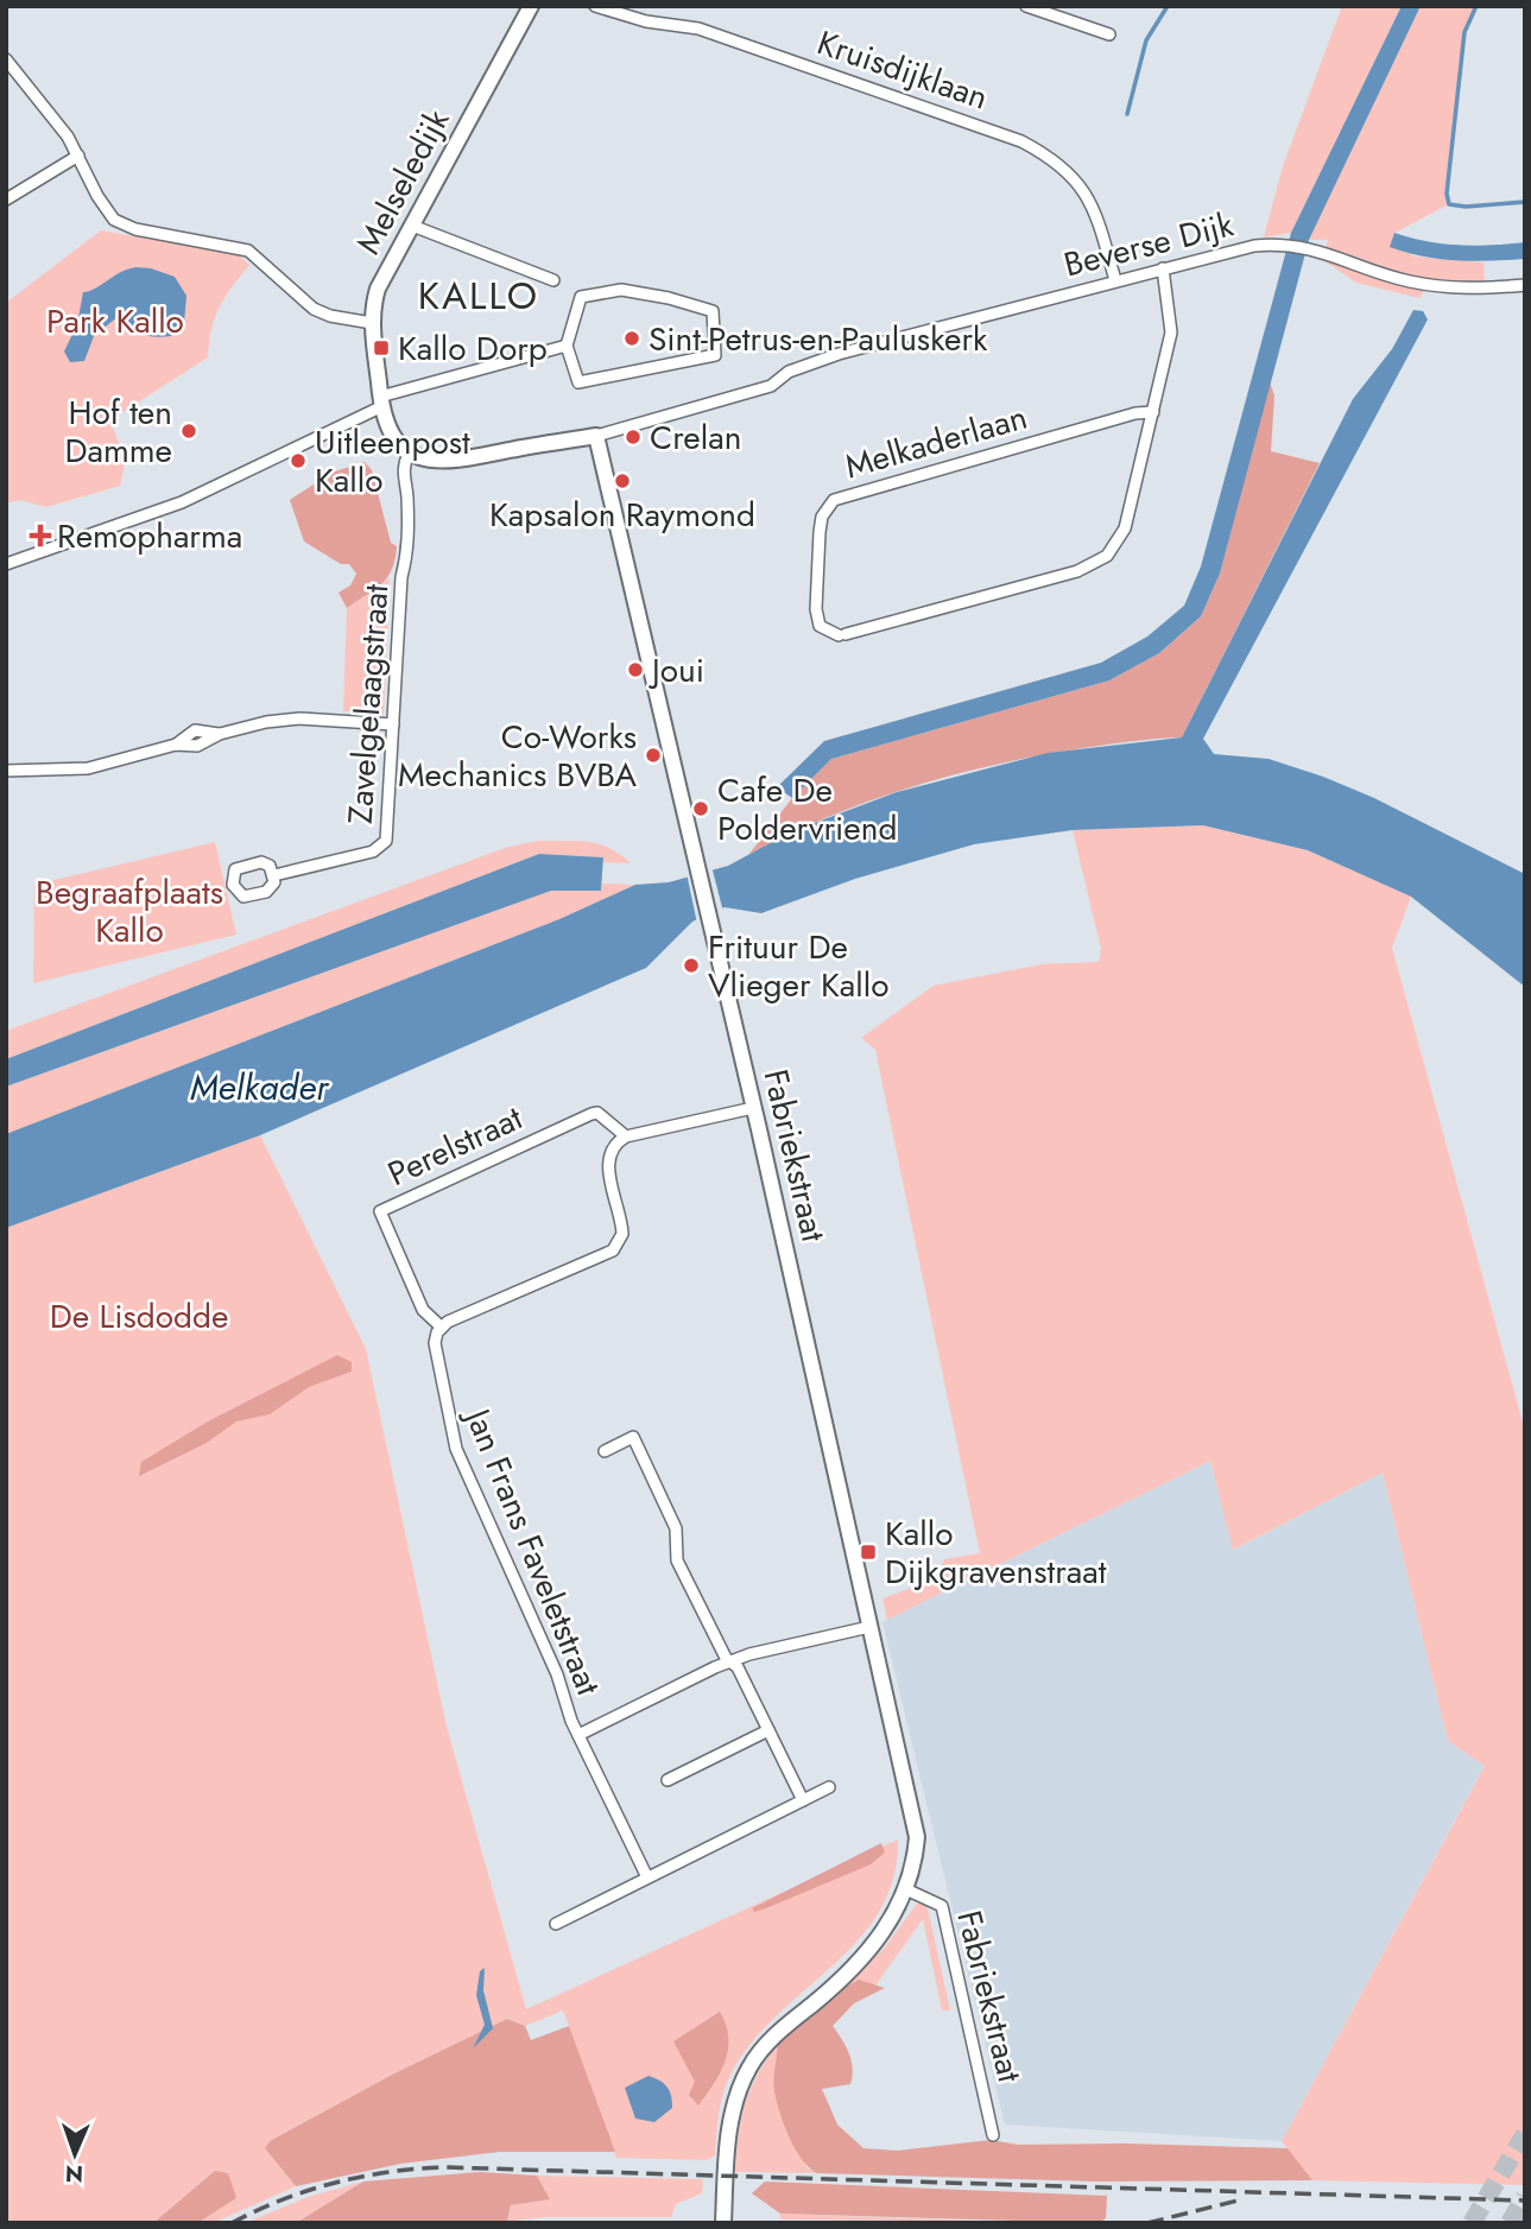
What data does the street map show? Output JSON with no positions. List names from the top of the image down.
{
  "streets": {
    "main road": ["Melseledijk", "Fabriekstraat"],
    "street": [
      "Kruisdijklaan",
      "Beverse Dijk",
      "Melkaderlaan",
      "Zavelgelaagstraat",
      "Perelstraat",
      "Jan Frans Faveletstraat"
    ]
  },
  "crossings": [
    ["Kruisdijklaan", "Beverse Dijk"],
    ["Melseledijk", "Zavelgelaagstraat"],
    ["Beverse Dijk", "Melkaderlaan"],
    ["Beverse Dijk", "Fabriekstraat"],
    ["Perelstraat", "Jan Frans Faveletstraat"]
  ],
  "districts": ["KALLO"],
  "water": ["Melkader"],
  "parks": ["Park Kallo", "Begraafplaats Kallo", "De Lisdodde"],
  "places": {
    "other": [
      "Sint-Petrus-en-Pauluskerk",
      "Hof ten Damme",
      "Crelan",
      "Uitleenpost Kallo",
      "Kapsalon Raymond",
      "Joui",
      "Co-Works Mechanics BVBA",
      "Cafe De Poldervriend",
      "Frituur De Vlieger Kallo"
    ],
    "transit": ["Kallo Dorp", "Kallo Dijkgravenstraat"],
    "health": ["Remopharma"]
  },
  "north": "bottom"
}
